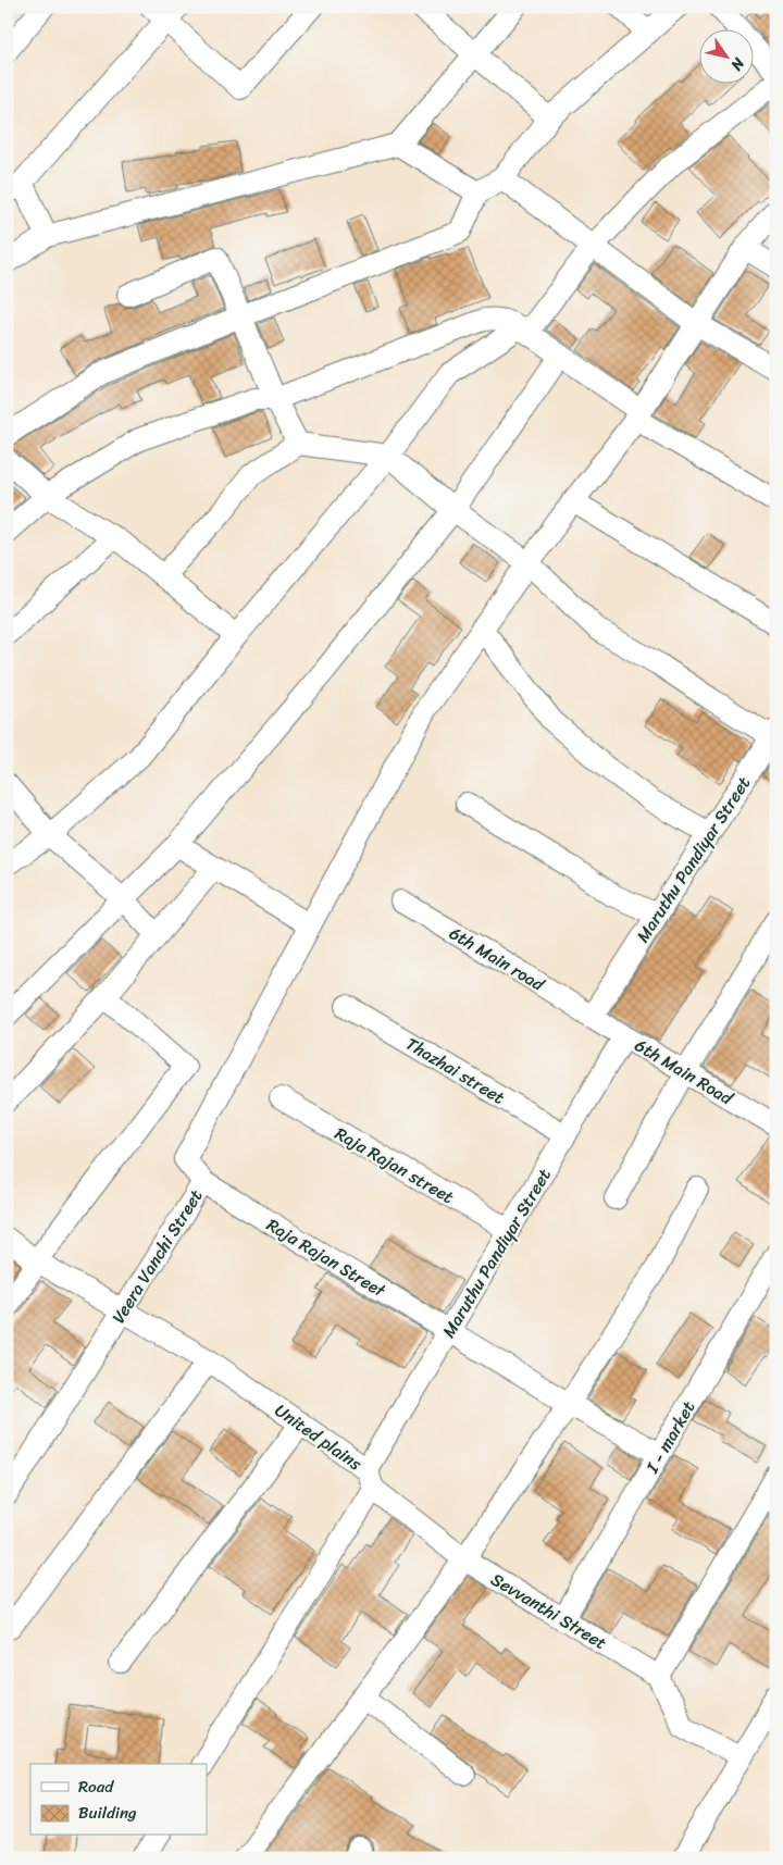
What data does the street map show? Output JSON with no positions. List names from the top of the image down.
{
  "streets": {
    "street": [
      "Maruthu Pandiyar Street",
      "6th Main road",
      "Thazhai street",
      "6th Main Road",
      "Raja Rajan street",
      "Veera Vanchi Street",
      "Raja Rajan Street",
      "United plains",
      "I - market",
      "Sevvanthi Street"
    ]
  },
  "crossings": [
    ["Maruthu Pandiyar Street", "6th Main road"],
    ["Maruthu Pandiyar Street", "Thazhai street"],
    ["Maruthu Pandiyar Street", "6th Main Road"],
    ["Maruthu Pandiyar Street", "Raja Rajan street"],
    ["Maruthu Pandiyar Street", "Raja Rajan Street"],
    ["Maruthu Pandiyar Street", "United plains"],
    ["6th Main road", "6th Main Road"],
    ["Veera Vanchi Street", "Raja Rajan Street"],
    ["Veera Vanchi Street", "United plains"],
    ["Raja Rajan Street", "I - market"],
    ["United plains", "Sevvanthi Street"],
    ["I - market", "Sevvanthi Street"]
  ],
  "legend": ["Road", "Building"],
  "north": "bottom right"
}
